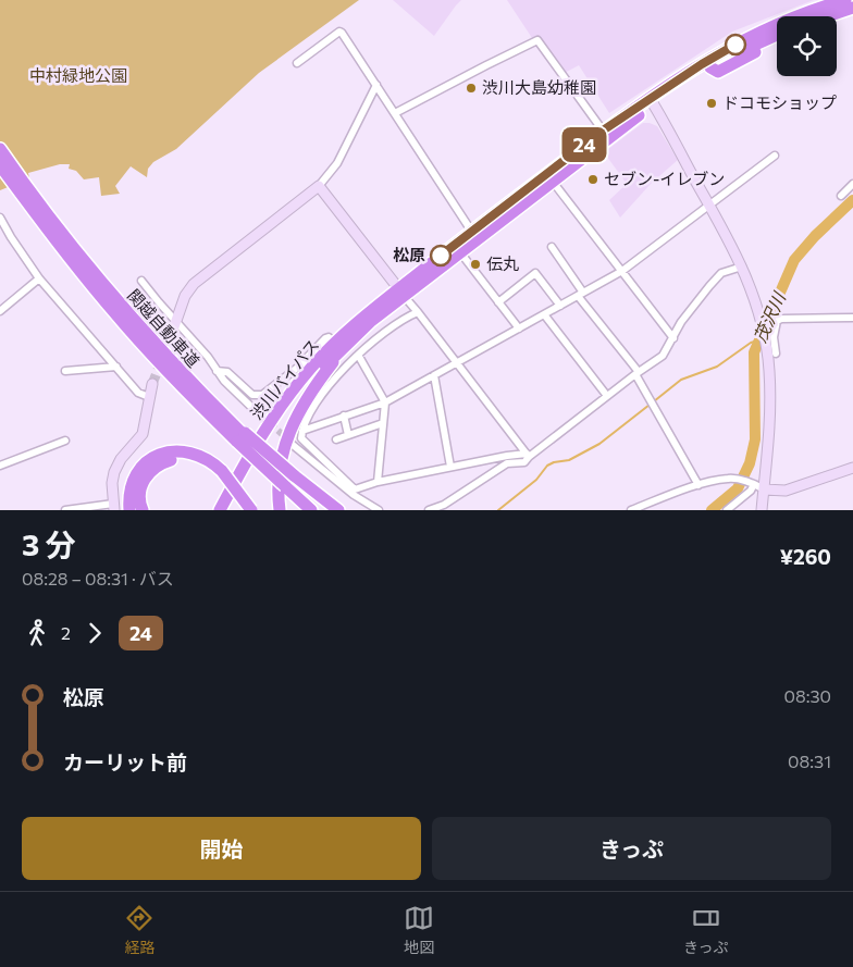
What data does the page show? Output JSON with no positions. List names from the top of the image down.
{
  "streets": {
    "highway": ["関越自動車道", "渋川バイパス"]
  },
  "water": ["茂沢川"],
  "parks": ["中村緑地公園"],
  "places": [
    "渋川大島幼稚園",
    "ドコモショップ",
    "セブン-イレブン",
    "松原",
    "伝丸"
  ],
  "lines": ["bus line 24"],
  "page": {
    "on_map": "24",
    "heading": ["3 分", "08:28 – 08:31 · バス", "¥260"],
    "legs": ["2", "24"],
    "list": [
      {
        "name": "松原",
        "value": "08:30"
      },
      {
        "name": "カーリット前",
        "value": "08:31"
      }
    ],
    "buttons": ["開始", "きっぷ"],
    "tabs": ["経路", "地図", "きっぷ"]
  }
}
